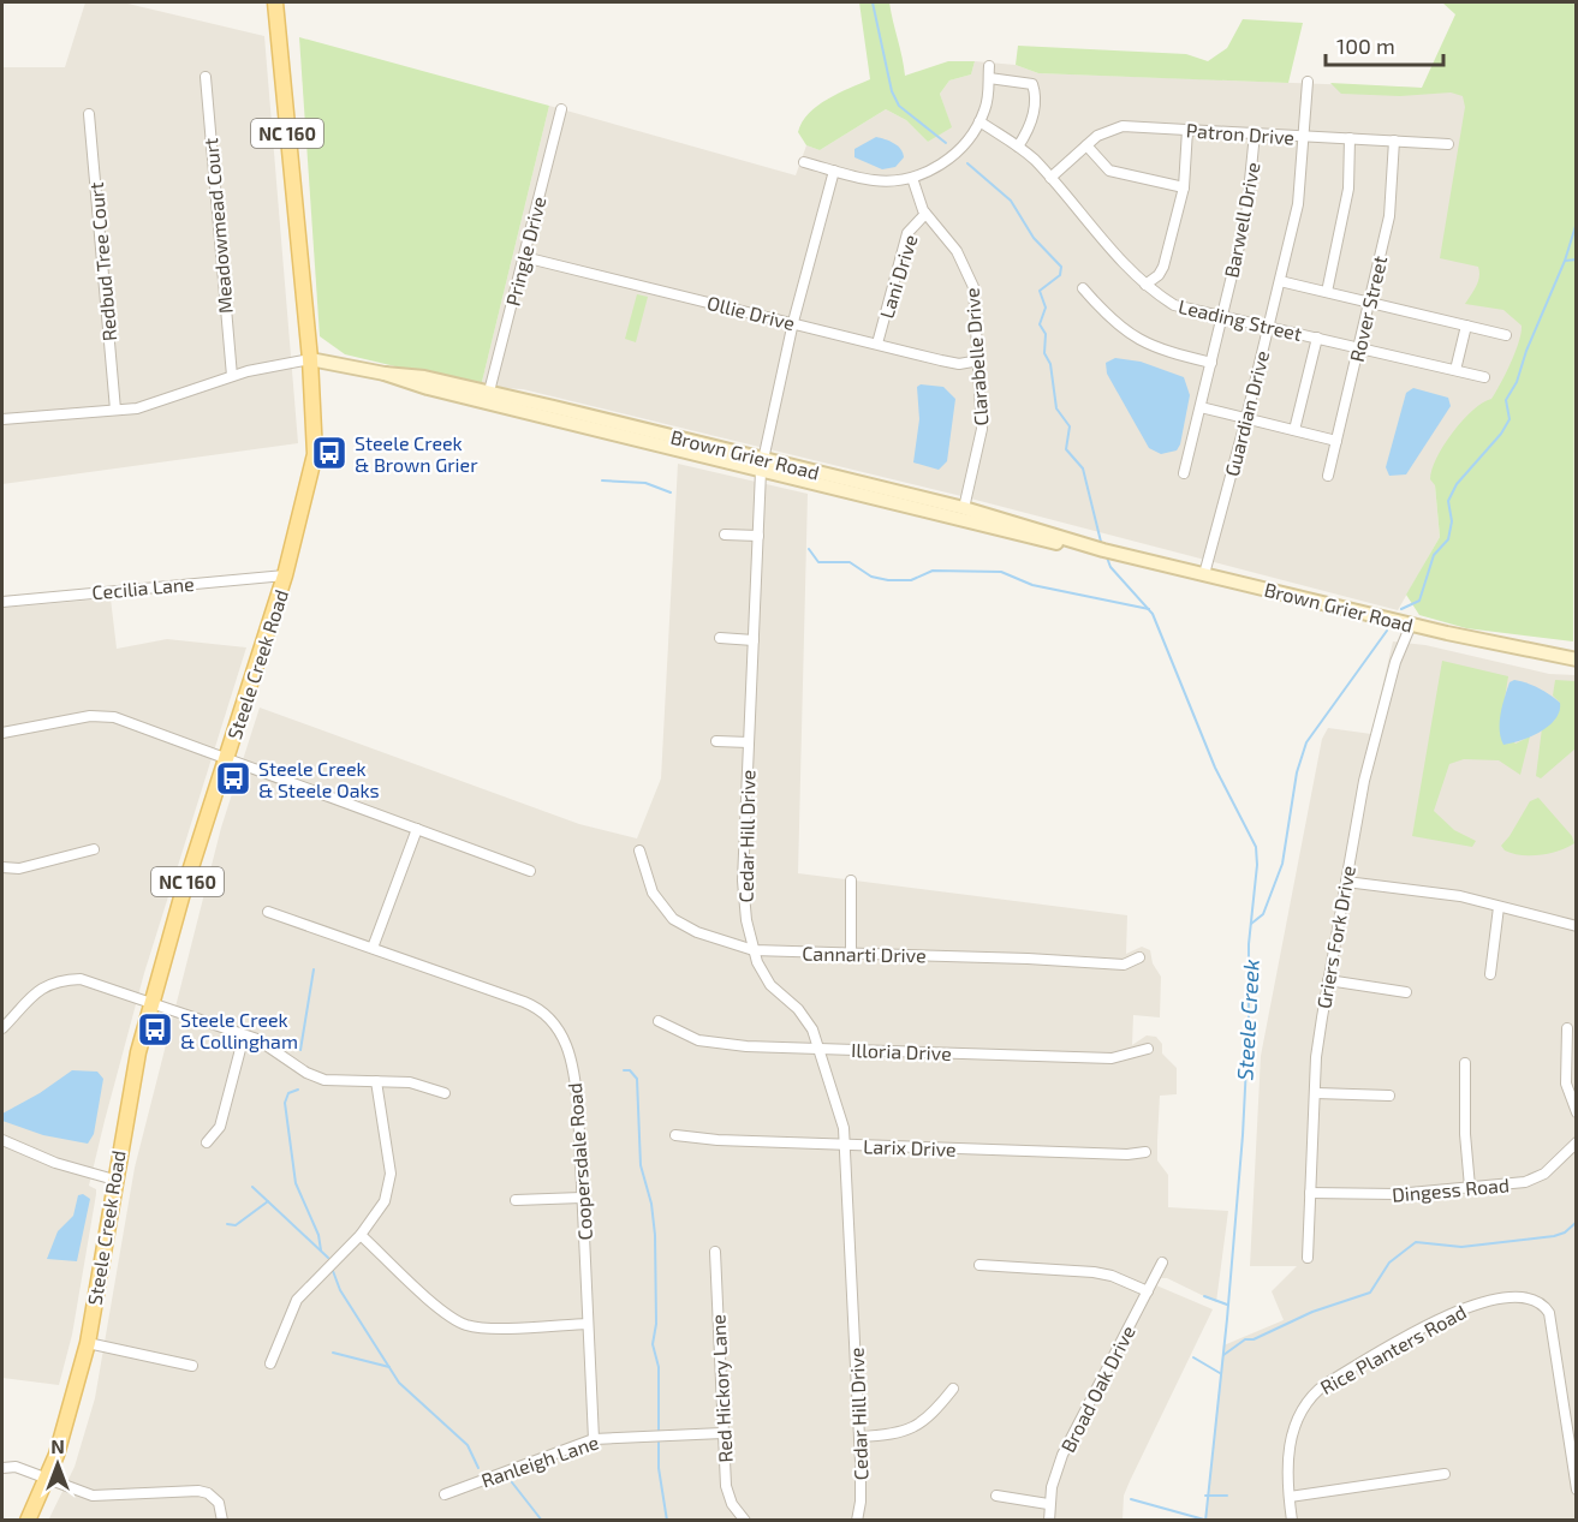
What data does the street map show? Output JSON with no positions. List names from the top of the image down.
{
  "streets": {
    "main road": ["NC 160", "Brown Grier Road", "Steele Creek Road"],
    "street": [
      "Patron Drive",
      "Barwell Drive",
      "Meadowmead Court",
      "Pringle Drive",
      "Redbud Tree Court",
      "Lani Drive",
      "Rover Street",
      "Ollie Drive",
      "Leading Street",
      "Clarabelle Drive",
      "Guardian Drive",
      "Cecilia Lane",
      "Cedar Hill Drive",
      "Griers Fork Drive",
      "Cannarti Drive",
      "Illoria Drive",
      "Larix Drive",
      "Coopersdale Road",
      "Dingess Road",
      "Rice Planters Road",
      "Red Hickory Lane",
      "Broad Oak Drive",
      "Ranleigh Lane"
    ]
  },
  "crossings": [
    ["Patron Drive", "Barwell Drive"],
    ["Patron Drive", "Rover Street"],
    ["Patron Drive", "Leading Street"],
    ["Patron Drive", "Guardian Drive"],
    ["Barwell Drive", "Leading Street"],
    ["Meadowmead Court", "Brown Grier Road"],
    ["Pringle Drive", "Ollie Drive"],
    ["Pringle Drive", "Brown Grier Road"],
    ["Redbud Tree Court", "Brown Grier Road"],
    ["Lani Drive", "Ollie Drive"],
    ["Lani Drive", "Clarabelle Drive"],
    ["Rover Street", "Leading Street"],
    ["Ollie Drive", "Clarabelle Drive"],
    ["Ollie Drive", "Cedar Hill Drive"],
    ["Leading Street", "Guardian Drive"],
    ["Clarabelle Drive", "Brown Grier Road"],
    ["Guardian Drive", "Brown Grier Road"],
    ["Brown Grier Road", "Steele Creek Road"],
    ["Brown Grier Road", "Cedar Hill Drive"],
    ["Brown Grier Road", "Griers Fork Drive"],
    ["Cecilia Lane", "Steele Creek Road"],
    ["Cedar Hill Drive", "Cannarti Drive"],
    ["Cedar Hill Drive", "Illoria Drive"],
    ["Cedar Hill Drive", "Larix Drive"],
    ["Griers Fork Drive", "Dingess Road"],
    ["Coopersdale Road", "Ranleigh Lane"],
    ["Red Hickory Lane", "Ranleigh Lane"]
  ],
  "water": ["Steele Creek"],
  "places": {
    "bus stop": ["Steele Creek & Brown Grier", "Steele Creek & Steele Oaks", "Steele Creek & Collingham"]
  },
  "scale_bar": "100 m",
  "north": "top"
}
